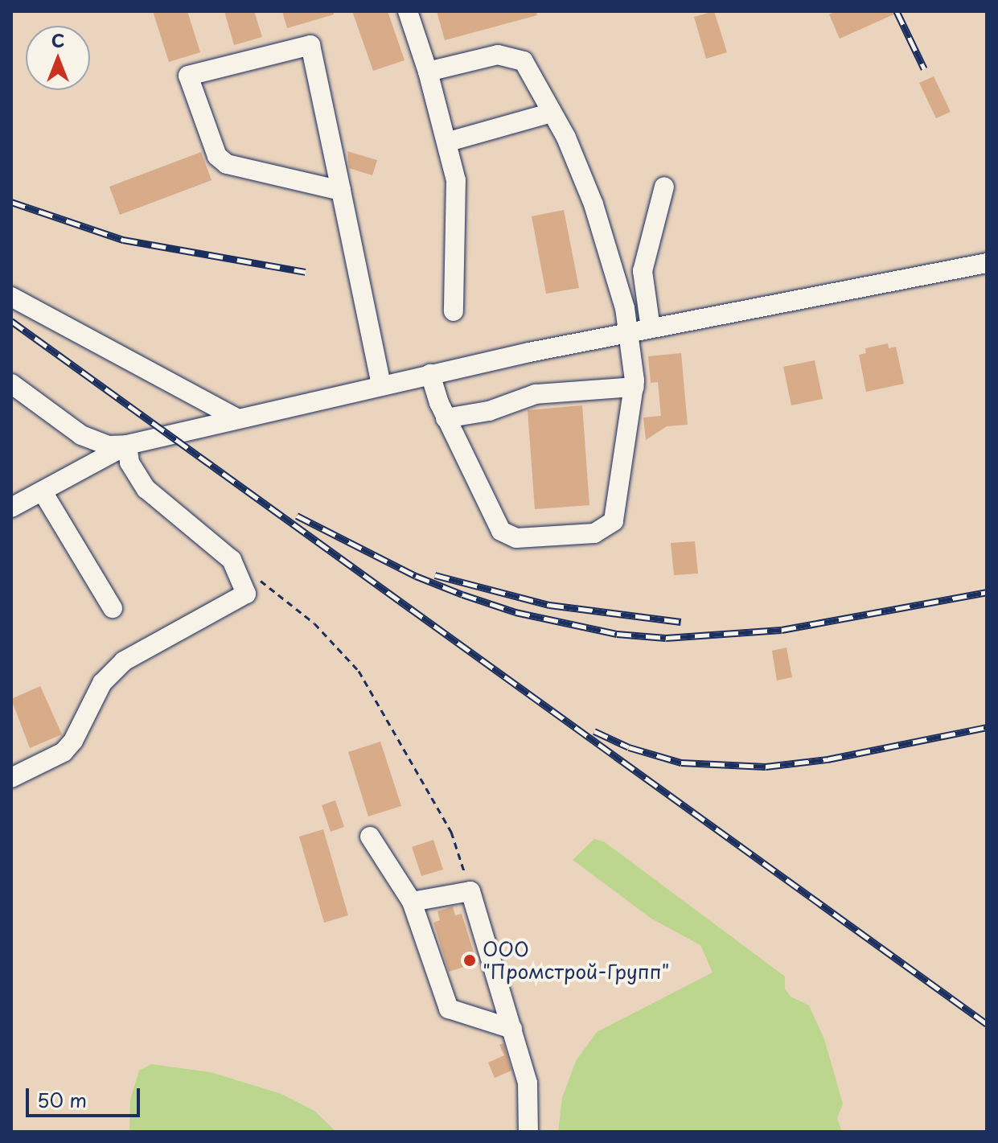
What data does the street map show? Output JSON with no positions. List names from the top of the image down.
{
  "places": ["ООО \"Промстрой-Групп\""],
  "scale_bar": "50 m",
  "north": "top"
}
